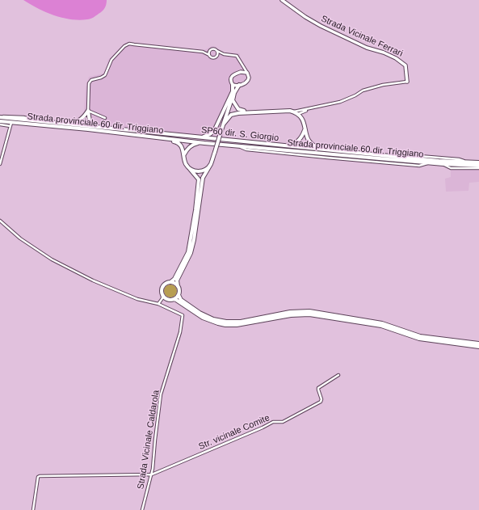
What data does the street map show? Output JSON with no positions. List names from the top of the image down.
{
  "streets": {
    "main road": ["Strada provinciale 60 dir. Triggiano", "SP60 dir. S. Giorgio"],
    "street": ["Strada Vicinale Ferrari", "Str. vicinale Comite", "Strada Vicinale Caldarola"]
  },
  "crossings": [
    ["Str. vicinale Comite", "Strada Vicinale Caldarola"]
  ]
}
